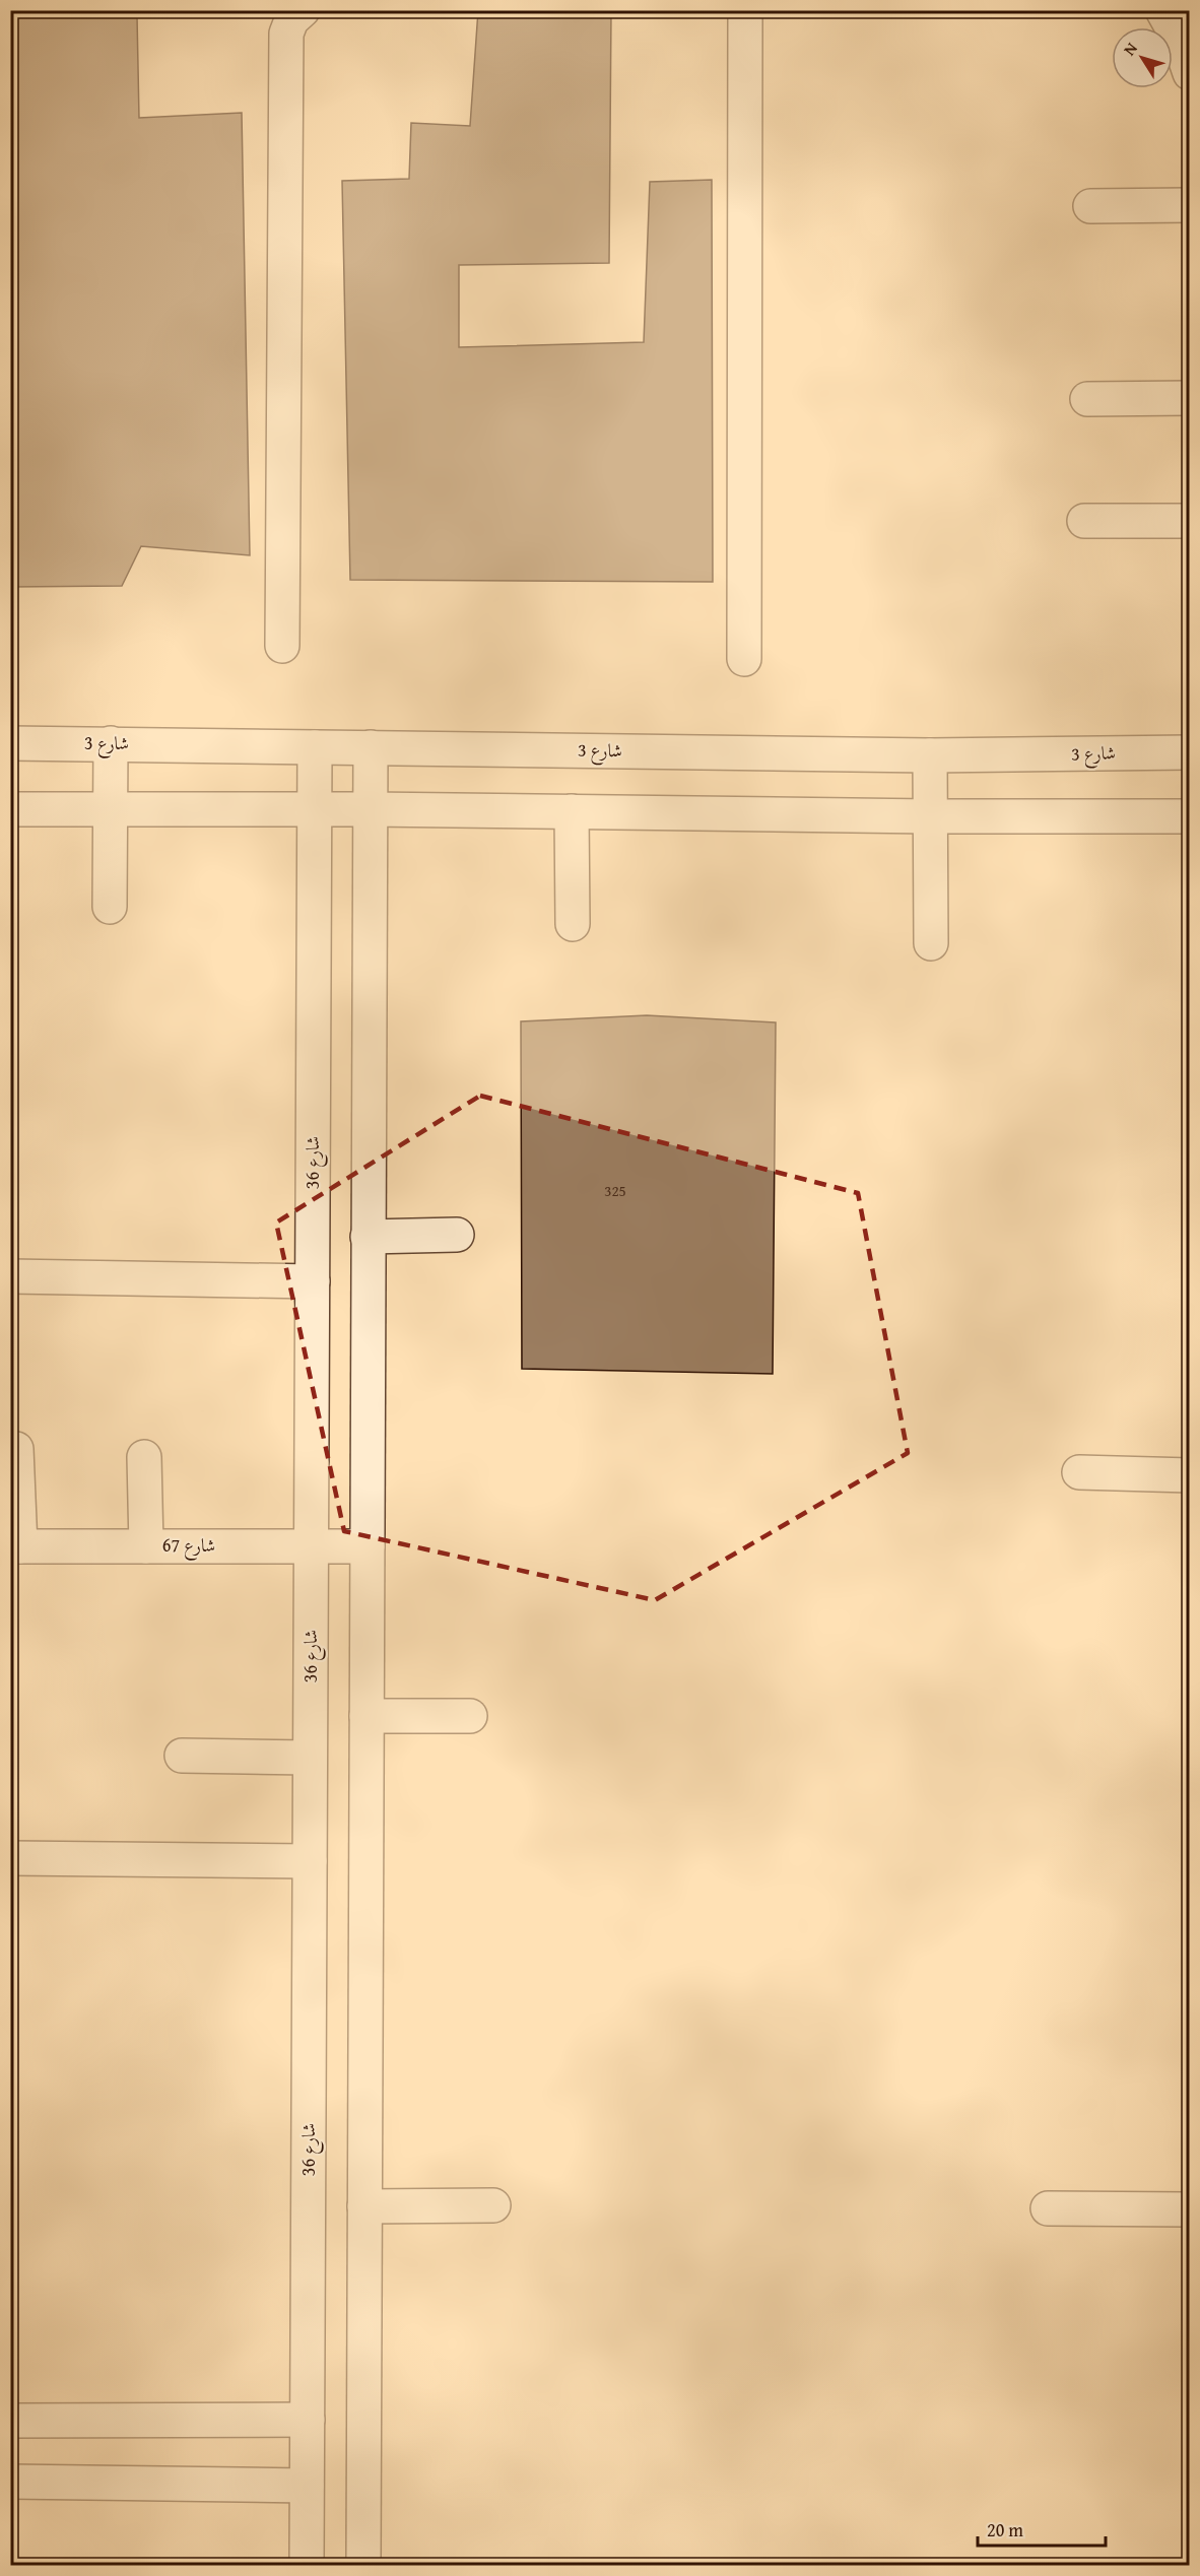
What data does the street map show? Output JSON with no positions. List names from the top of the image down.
{
  "streets": {
    "street": ["شارع 3", "شارع 36", "شارع 67"]
  },
  "crossings": [
    ["شارع 3", "شارع 36"],
    ["شارع 36", "شارع 67"]
  ],
  "house_numbers": ["325"],
  "scale_bar": "20 m",
  "north": "top left"
}
